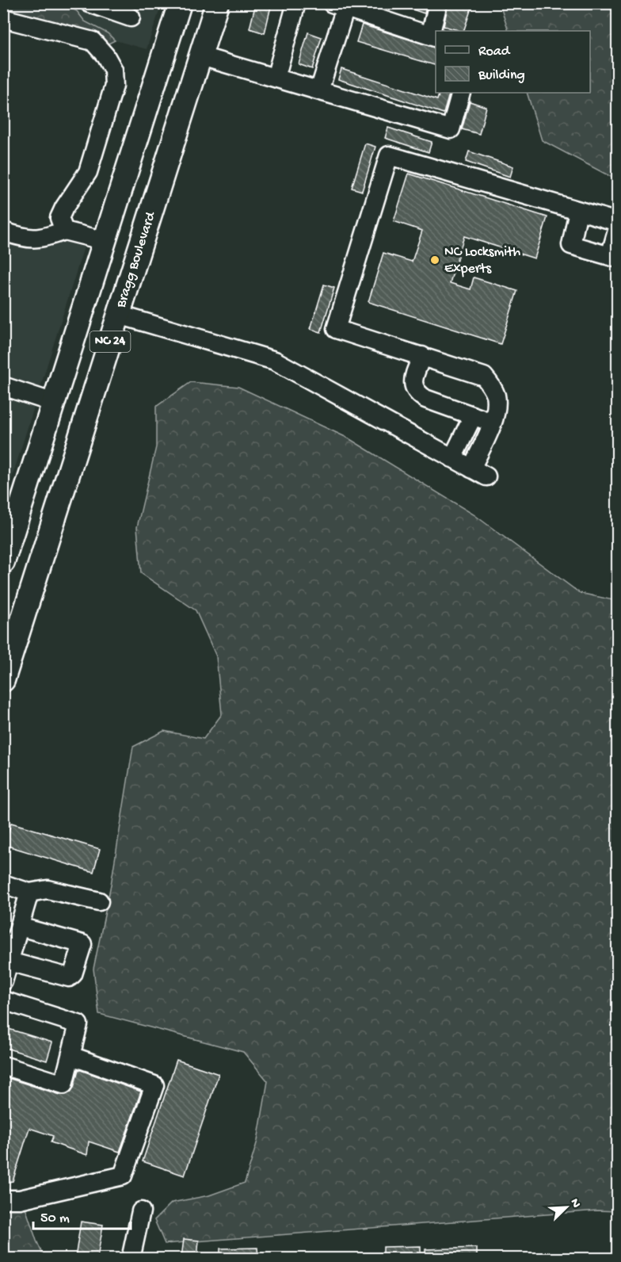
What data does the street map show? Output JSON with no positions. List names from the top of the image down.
{
  "streets": {
    "main road": ["Bragg Boulevard", "NC 24"]
  },
  "places": ["NC Locksmith Experts"],
  "legend": ["Road", "Building"],
  "scale_bar": "50 m",
  "north": "top right"
}
